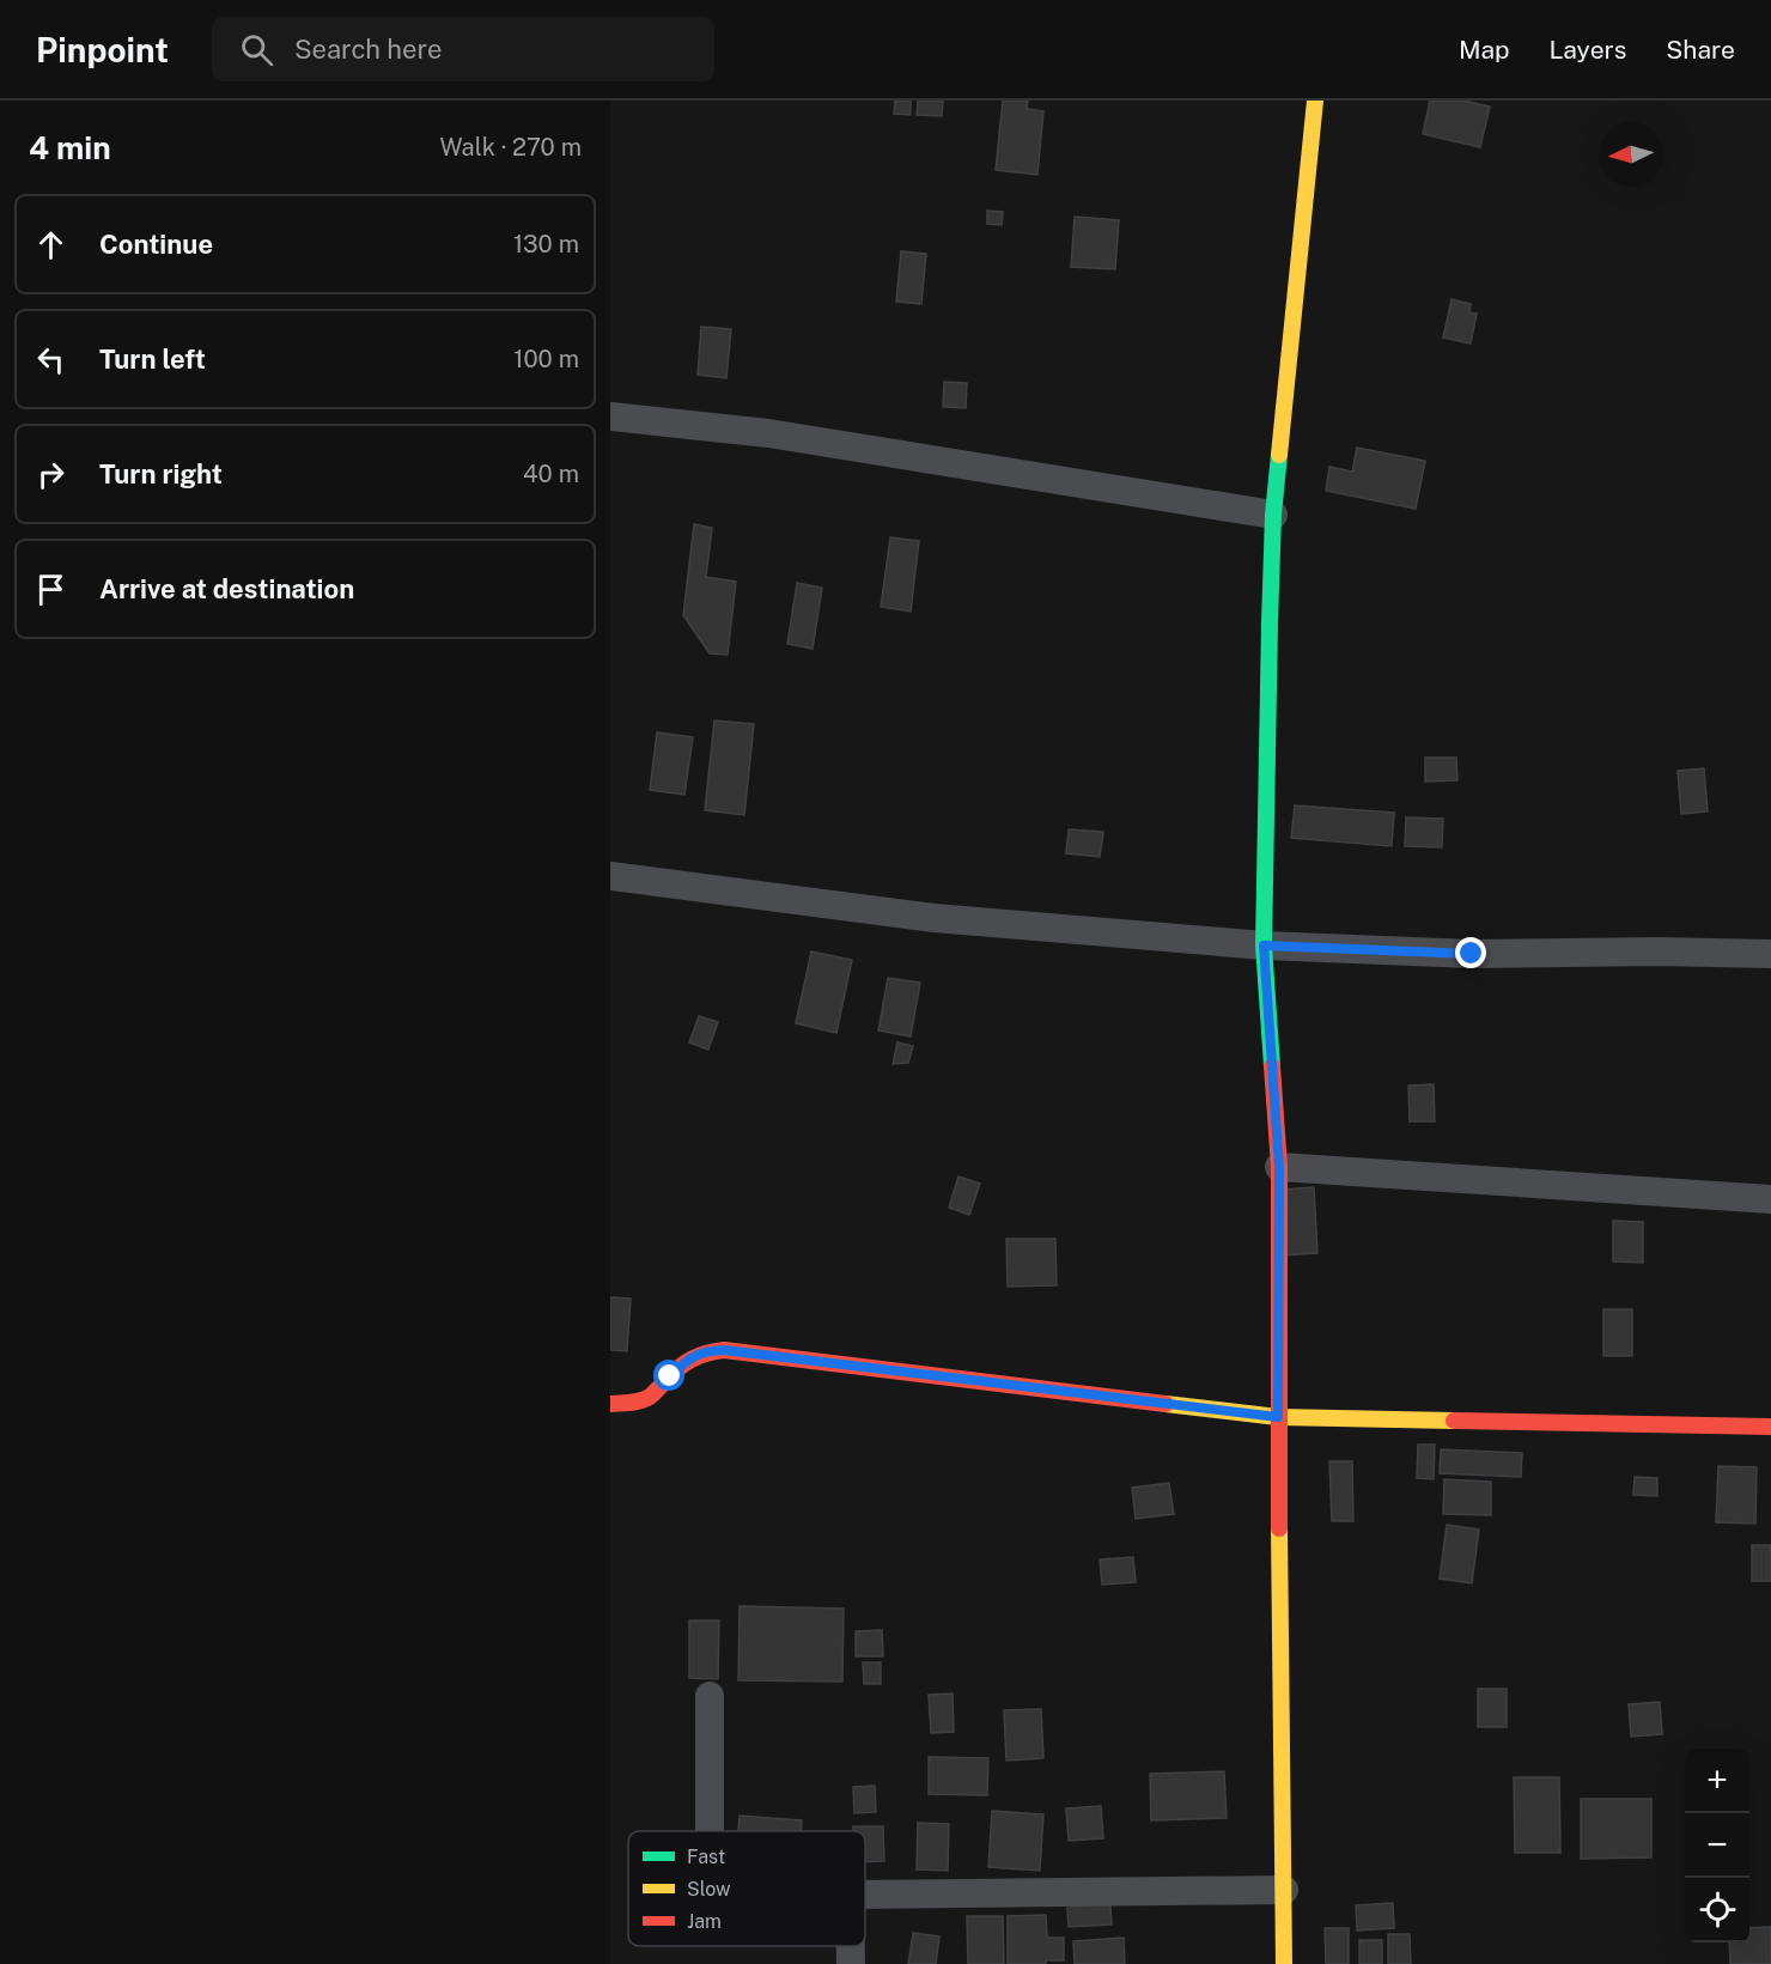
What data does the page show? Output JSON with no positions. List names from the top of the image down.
{
  "legend": ["Fast", "Slow", "Jam"],
  "north": "left",
  "page": {
    "header": "Pinpoint",
    "search": "Search here",
    "nav": ["Map", "Layers", "Share"],
    "heading": ["4 min", "Walk · 270 m"],
    "list": [
      ["Continue", "130 m"],
      ["Turn left", "100 m"],
      ["Turn right", "40 m"],
      "Arrive at destination"
    ],
    "map_buttons": ["+", "−"]
  }
}
